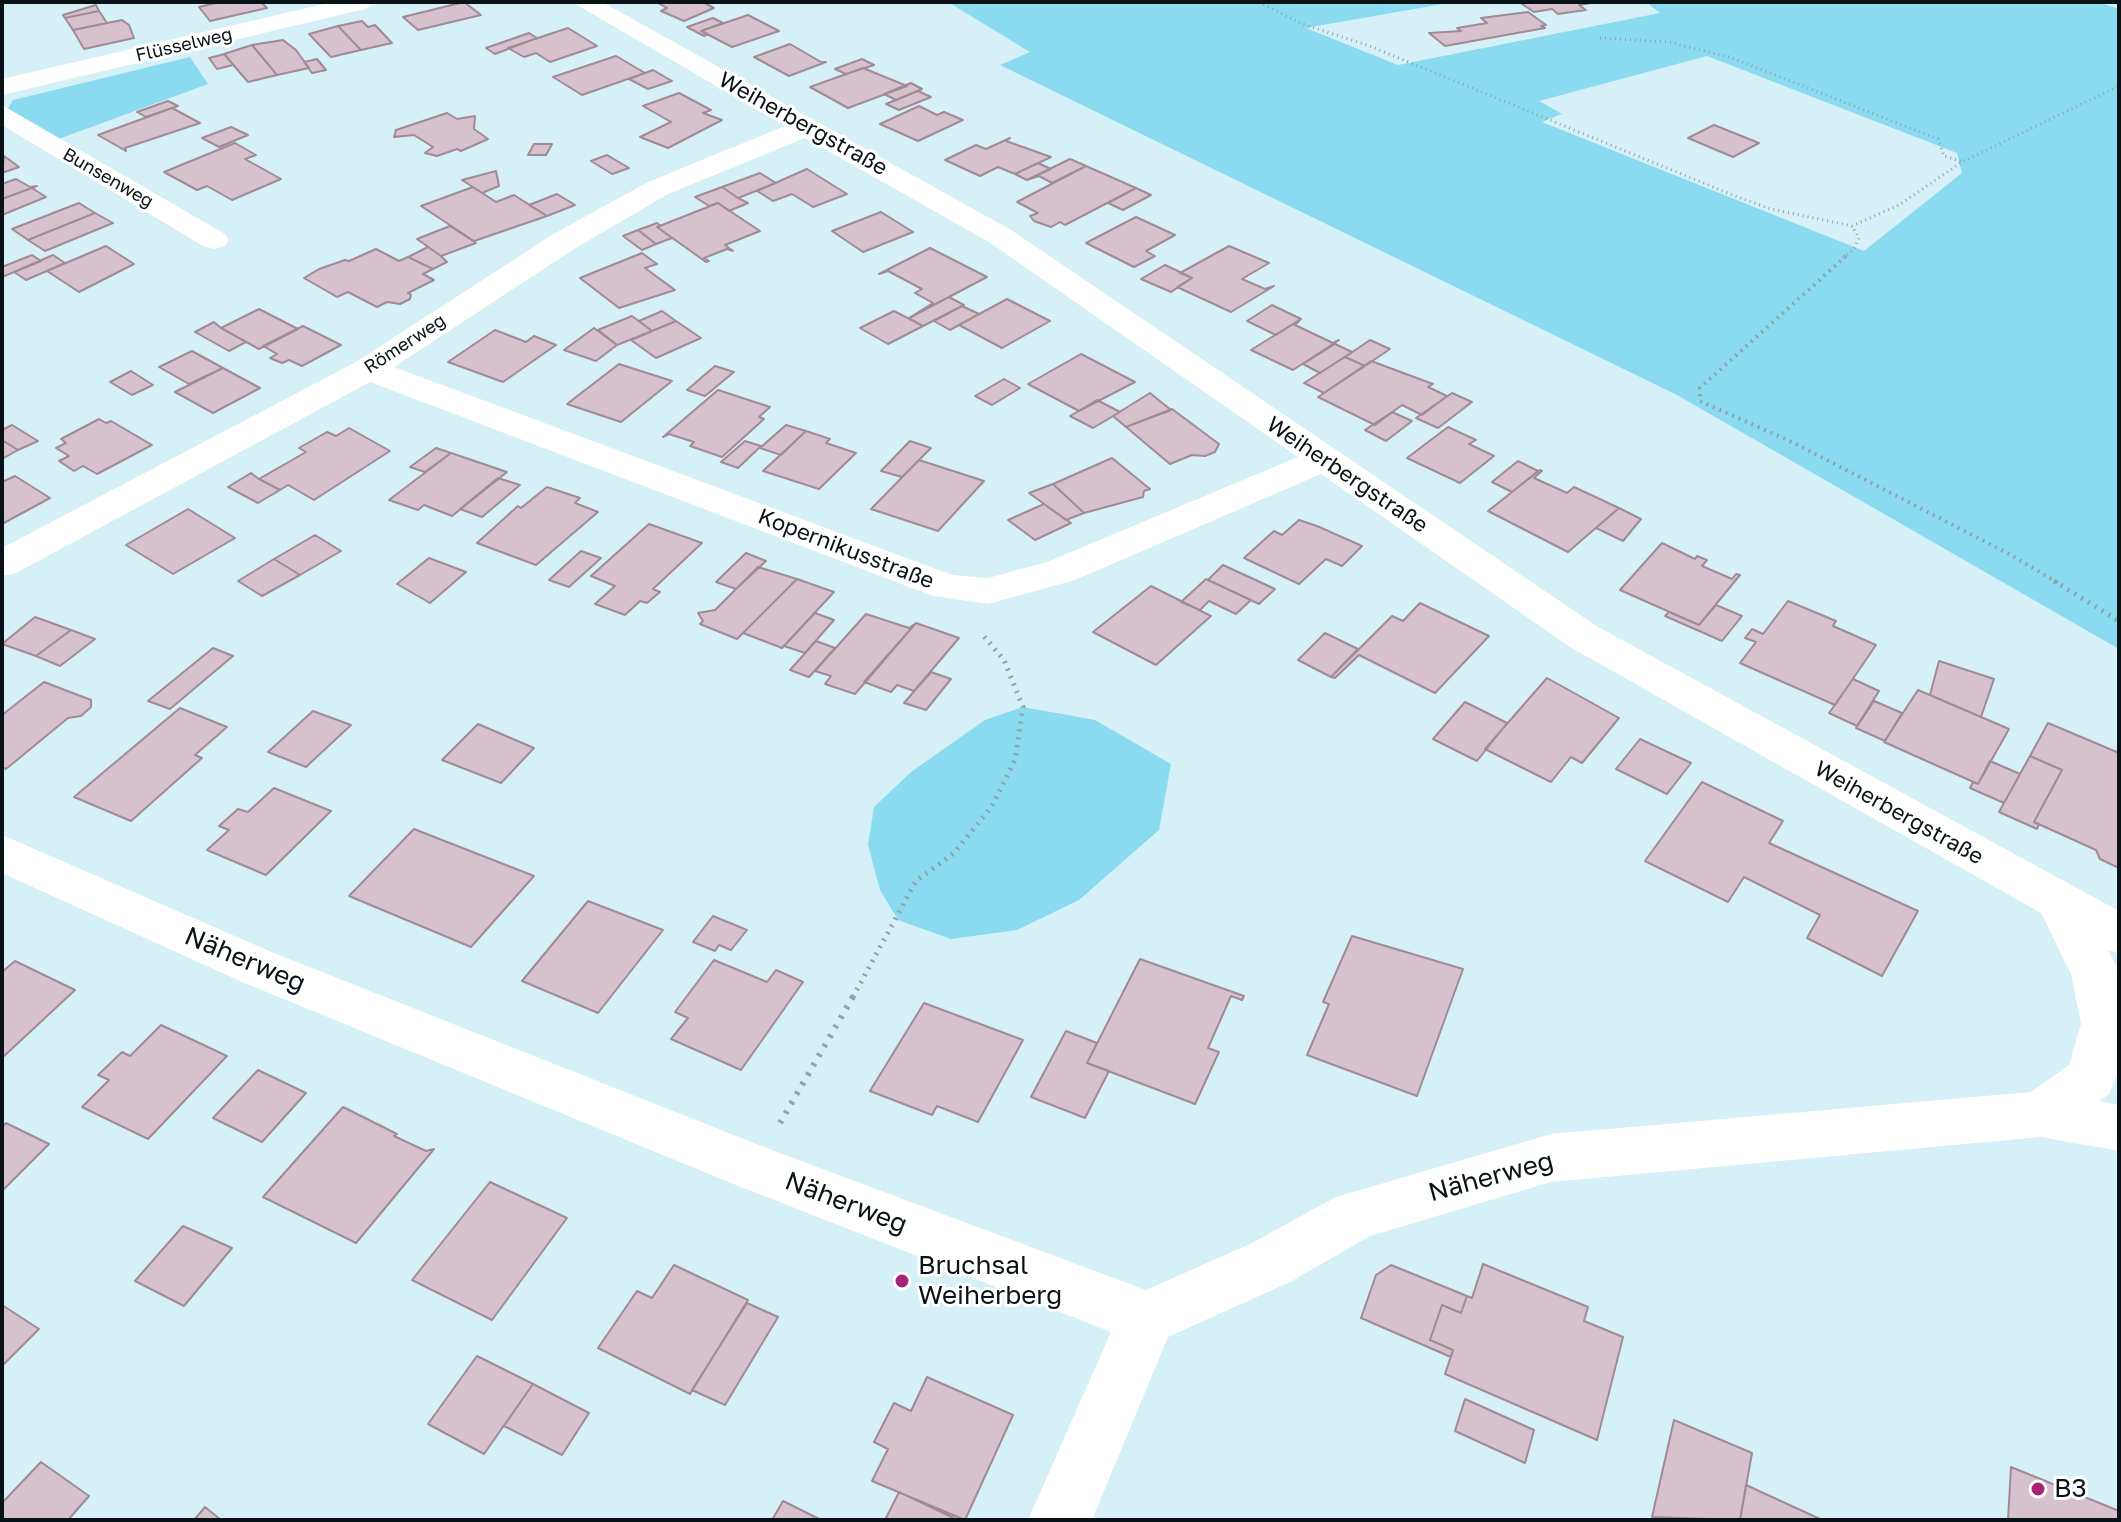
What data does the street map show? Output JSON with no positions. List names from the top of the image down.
{
  "streets": {
    "street": [
      "Flüsselweg",
      "Weiherbergstraße",
      "Bunsenweg",
      "Römerweg",
      "Kopernikusstraße",
      "Näherweg"
    ]
  },
  "crossings": [
    ["Weiherbergstraße", "Römerweg"],
    ["Weiherbergstraße", "Kopernikusstraße"],
    ["Römerweg", "Kopernikusstraße"]
  ],
  "places": ["Bruchsal Weiherberg", "B3"]
}
